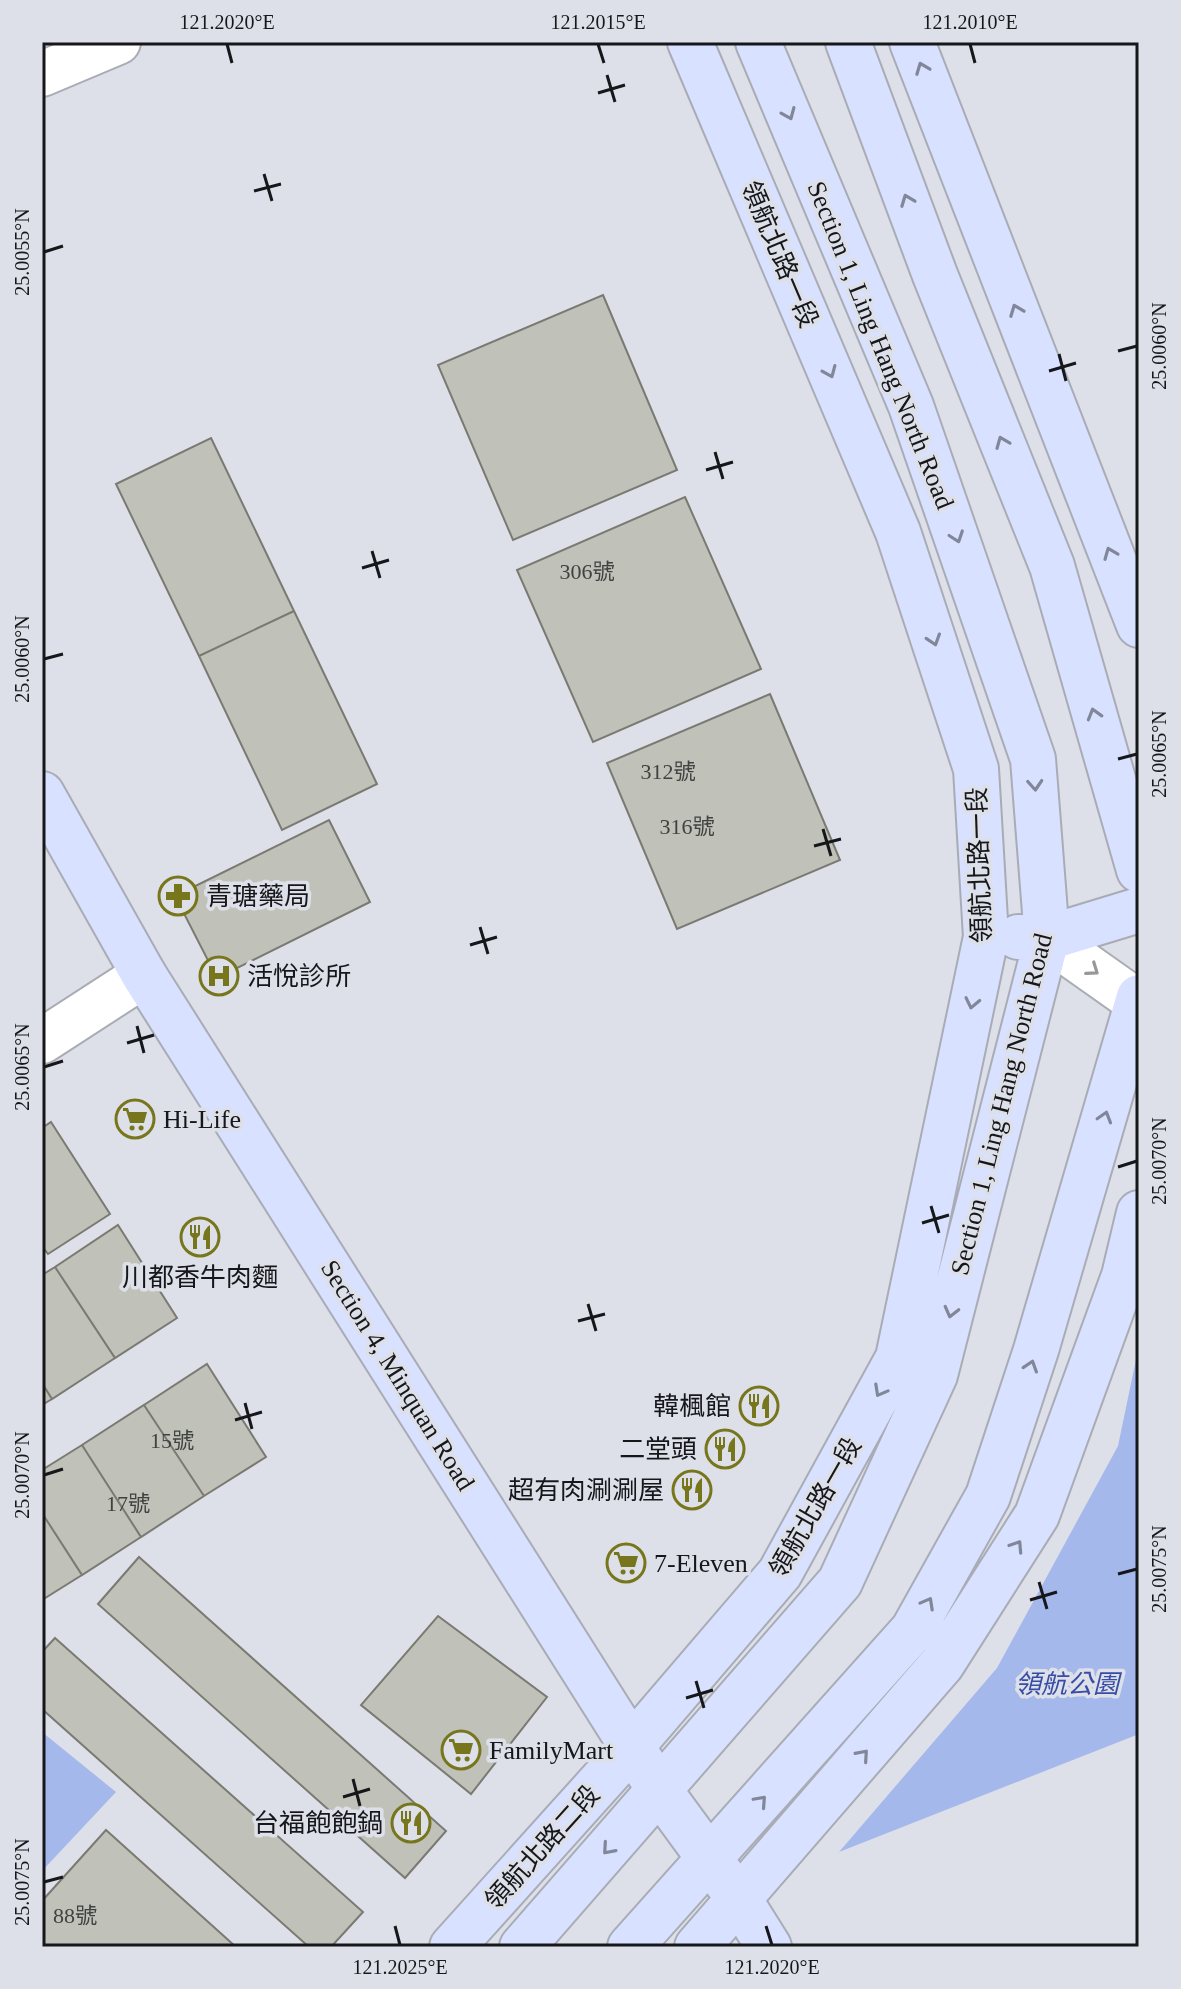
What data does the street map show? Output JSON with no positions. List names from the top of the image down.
{
  "streets": {
    "street": [
      "領航北路一段",
      "Section 1, Ling Hang North Road",
      "Section 4, Minquan Road",
      "領航北路二段"
    ]
  },
  "crossings": [
    ["領航北路一段", "Section 4, Minquan Road"],
    ["領航北路一段", "領航北路二段"],
    ["Section 1, Ling Hang North Road", "Section 4, Minquan Road"],
    ["Section 4, Minquan Road", "領航北路二段"]
  ],
  "parks": ["領航公園"],
  "places": {
    "pharmacy": ["青瑭藥局"],
    "hospital": ["活悅診所"],
    "supermarket": ["Hi-Life", "7-Eleven", "FamilyMart"],
    "restaurant": [
      "川都香牛肉麵",
      "韓楓館",
      "二堂頭",
      "超有肉涮涮屋",
      "台福飽飽鍋"
    ]
  },
  "house_numbers": [
    "306號",
    "312號",
    "316號",
    "15號",
    "17號",
    "88號"
  ],
  "coordinates": [
    "121.2020°E",
    "121.2015°E",
    "121.2010°E",
    "25.0055°N",
    "25.0060°N",
    "25.0065°N",
    "25.0070°N",
    "25.0075°N",
    "121.2025°E"
  ]
}
